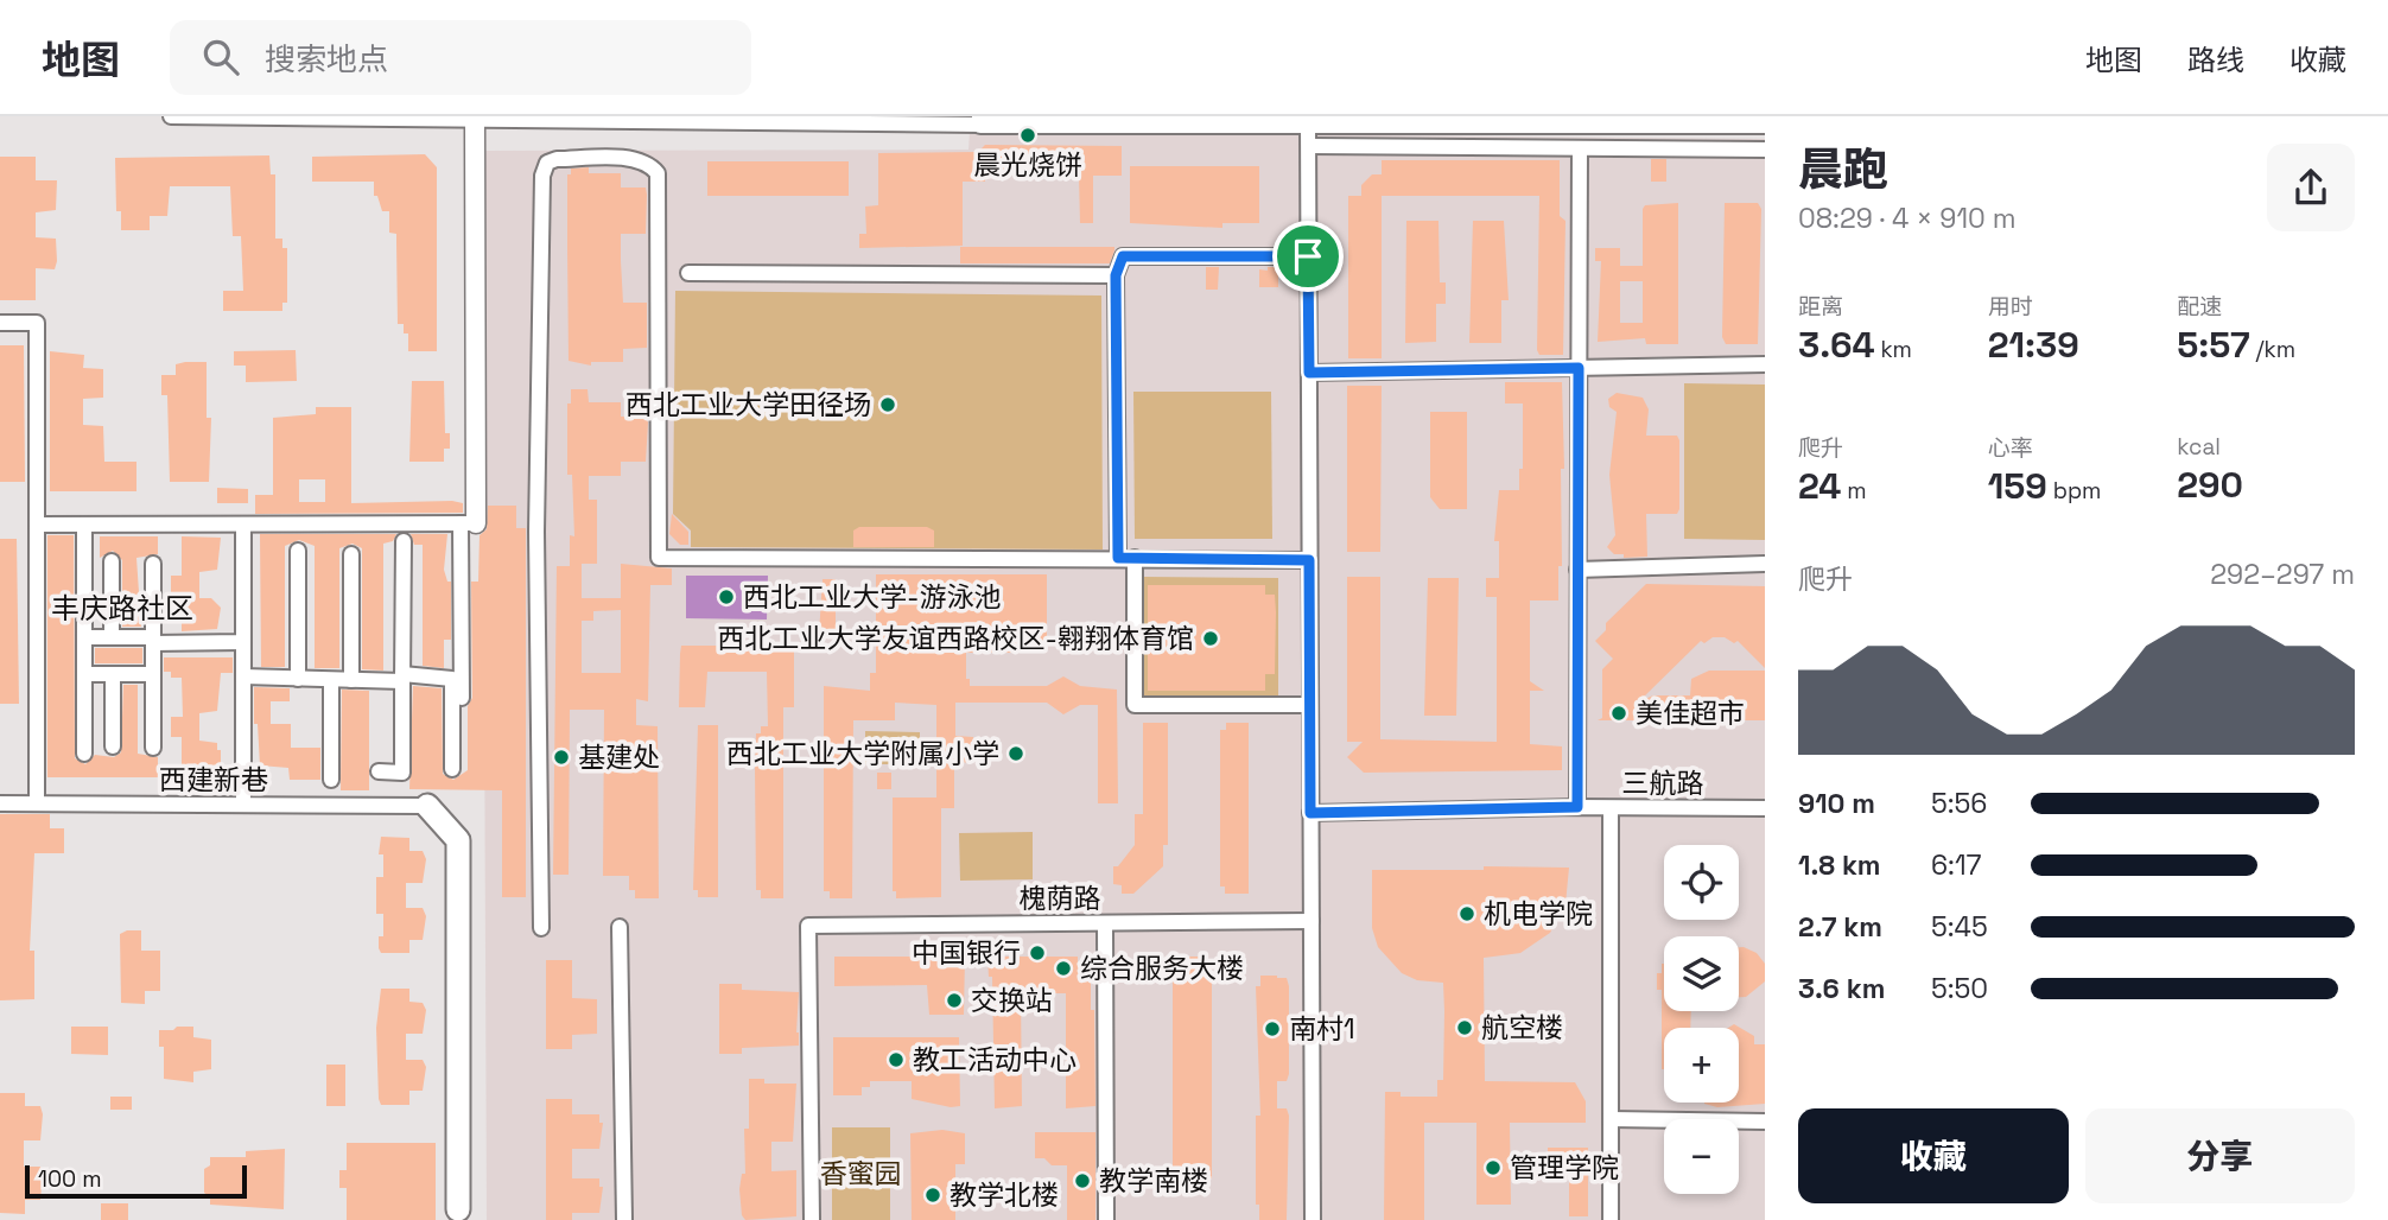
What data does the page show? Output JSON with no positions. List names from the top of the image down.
{
  "streets": {
    "street": ["西建新巷", "三航路", "槐荫路"]
  },
  "districts": ["丰庆路社区"],
  "parks": ["香蜜园"],
  "places": [
    "晨光烧饼",
    "西北工业大学田径场",
    "西北工业大学-游泳池",
    "西北工业大学友谊西路校区-翱翔体育馆",
    "美佳超市",
    "西北工业大学附属小学",
    "基建处",
    "机电学院",
    "中国银行",
    "综合服务大楼",
    "交换站",
    "航空楼",
    "南村1",
    "教工活动中心",
    "管理学院",
    "教学南楼",
    "教学北楼"
  ],
  "scale_bar": "100 m",
  "page": {
    "header": "地图",
    "search": "搜索地点",
    "nav": ["地图", "路线", "收藏"],
    "heading": ["晨跑", "08:29 · 4 × 910 m"],
    "stats": [
      ["距离", "3.64 km"],
      ["用时", "21:39"],
      ["配速", "5:57 /km"],
      ["爬升", "24 m"],
      ["心率", "159 bpm"],
      ["kcal", "290"]
    ],
    "chart": ["爬升", "292–297 m"],
    "list": [
      {
        "name": "910 m",
        "note": "5:56"
      },
      {
        "name": "1.8 km",
        "note": "6:17"
      },
      {
        "name": "2.7 km",
        "note": "5:45"
      },
      {
        "name": "3.6 km",
        "note": "5:50"
      }
    ],
    "map_buttons": ["+", "−"],
    "buttons": ["收藏", "分享"],
    "scale": "100 m"
  }
}
